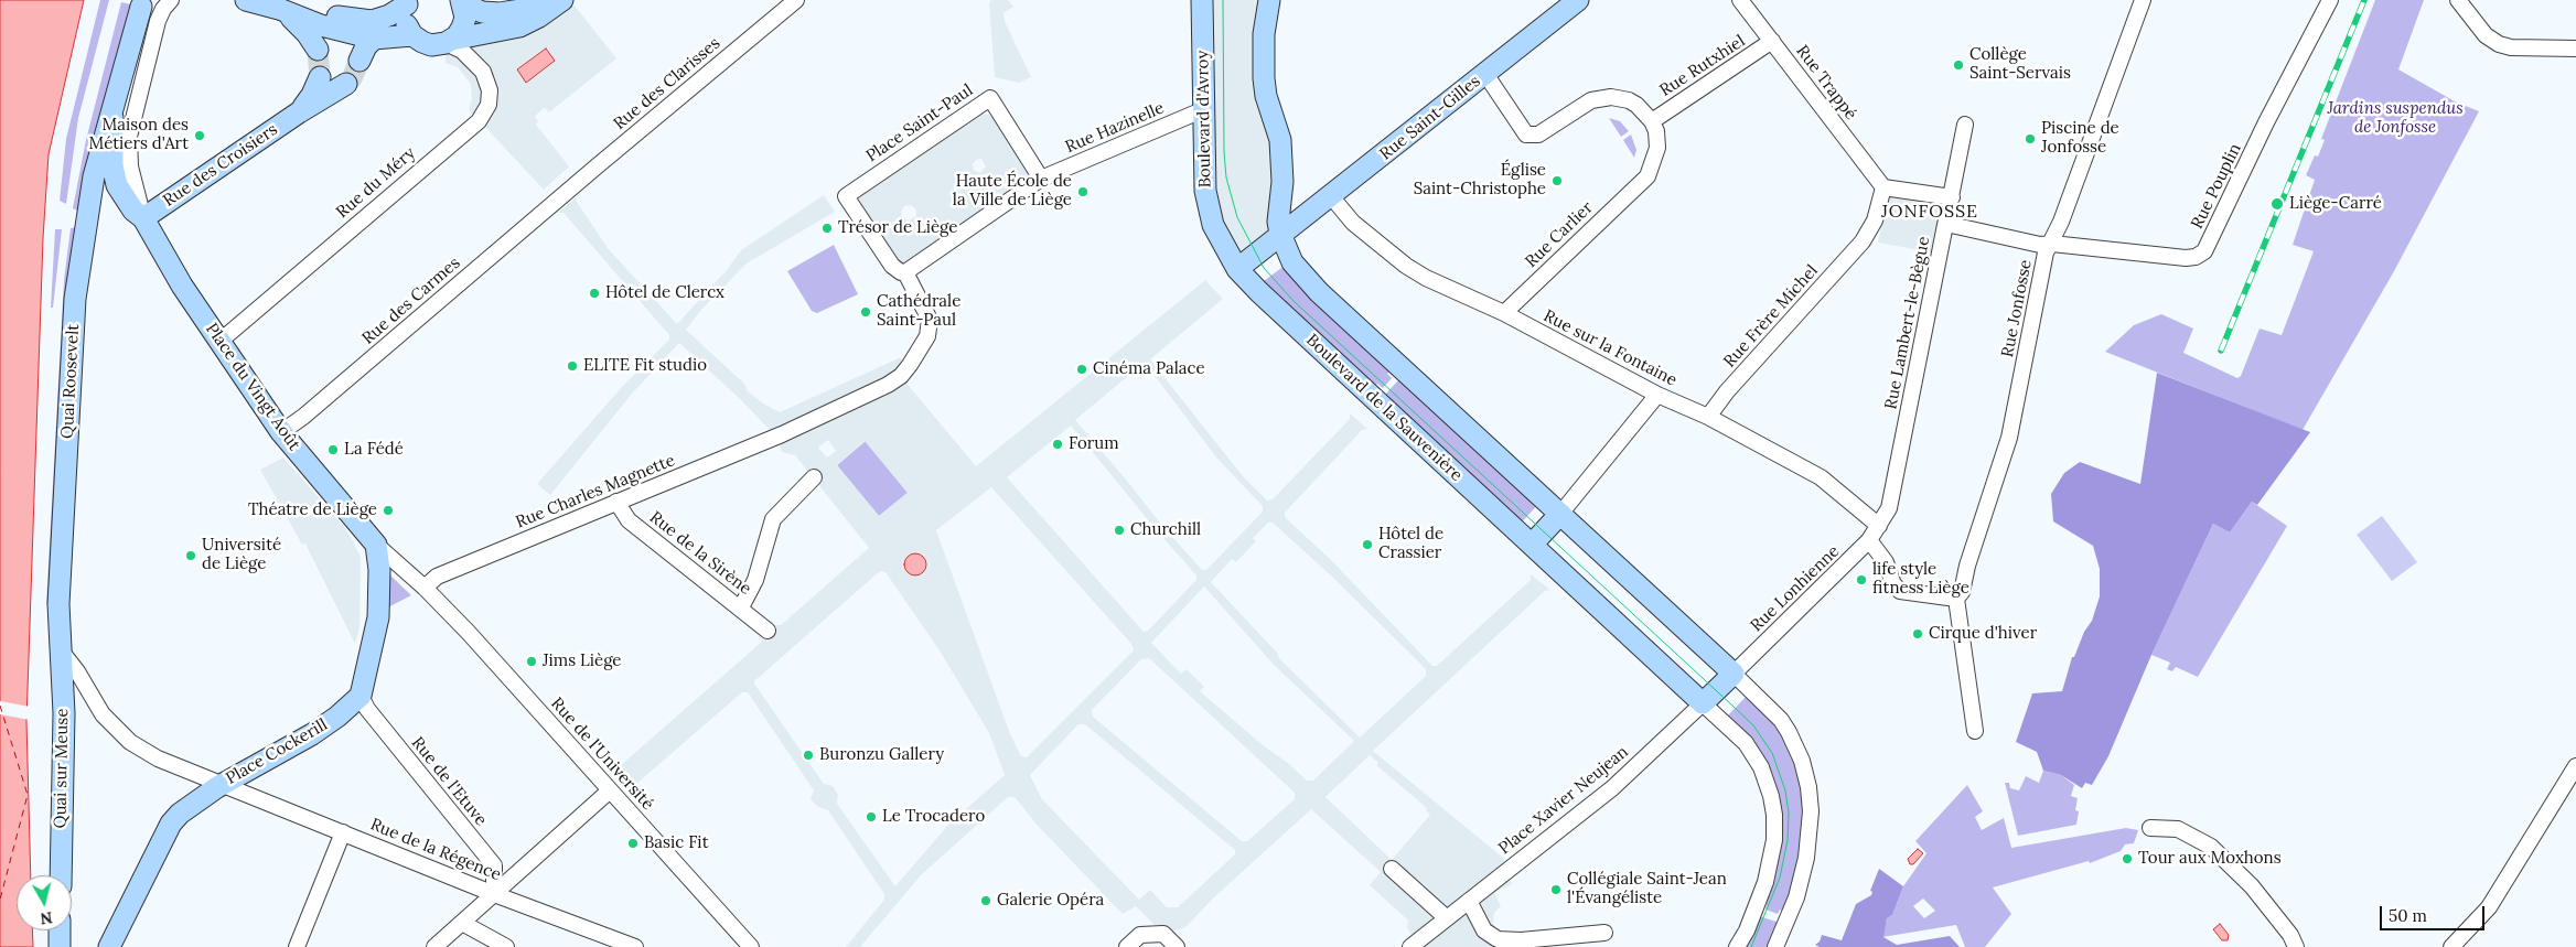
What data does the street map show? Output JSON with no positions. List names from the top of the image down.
{
  "streets": {
    "street": [
      "Rue Rutxhiel",
      "Rue Trappé",
      "Rue des Clarisses",
      "Rue Saint-Gilles",
      "Boulevard d'Avroy",
      "Place Saint-Paul",
      "Rue Hazinelle",
      "Rue des Croisiers",
      "Rue du Méry",
      "Rue Pouplin",
      "Rue Carlier",
      "Rue des Carmes",
      "Rue Jonfosse",
      "Rue Frère Michel",
      "Rue Lambert-le-Bègue",
      "Rue sur la Fontaine",
      "Quai Roosevelt",
      "Place du Vingt Août",
      "Boulevard de la Sauvenière",
      "Rue Charles Magnette",
      "Rue de la Sirène",
      "Rue Lonhienne",
      "Place Cockerill",
      "Rue de l'Université",
      "Quai sur Meuse",
      "Rue de l'Etuve",
      "Place Xavier Neujean",
      "Rue de la Régence"
    ]
  },
  "crossings": [
    ["Rue Rutxhiel", "Rue Trappé"],
    ["Rue Rutxhiel", "Rue Carlier"],
    ["Rue Trappé", "Rue Frère Michel"],
    ["Rue des Clarisses", "Rue des Carmes"],
    ["Rue Saint-Gilles", "Rue sur la Fontaine"],
    ["Boulevard d'Avroy", "Rue Hazinelle"],
    ["Boulevard d'Avroy", "Boulevard de la Sauvenière"],
    ["Place Saint-Paul", "Rue Hazinelle"],
    ["Place Saint-Paul", "Rue Charles Magnette"],
    ["Rue des Croisiers", "Place du Vingt Août"],
    ["Rue du Méry", "Place du Vingt Août"],
    ["Rue Pouplin", "Rue Jonfosse"],
    ["Rue Pouplin", "Rue Lambert-le-Bègue"],
    ["Rue Carlier", "Rue sur la Fontaine"],
    ["Rue des Carmes", "Place du Vingt Août"],
    ["Rue Frère Michel", "Rue sur la Fontaine"],
    ["Rue Lambert-le-Bègue", "Rue sur la Fontaine"],
    ["Rue Lambert-le-Bègue", "Rue Lonhienne"],
    ["Rue sur la Fontaine", "Rue Lonhienne"],
    ["Quai Roosevelt", "Place du Vingt Août"],
    ["Quai Roosevelt", "Place Cockerill"],
    ["Quai Roosevelt", "Quai sur Meuse"],
    ["Place du Vingt Août", "Rue Charles Magnette"],
    ["Place du Vingt Août", "Rue de l'Université"],
    ["Boulevard de la Sauvenière", "Place Xavier Neujean"],
    ["Rue Charles Magnette", "Rue de la Sirène"],
    ["Rue Charles Magnette", "Rue de l'Université"],
    ["Place Cockerill", "Quai sur Meuse"],
    ["Place Cockerill", "Rue de l'Etuve"],
    ["Place Cockerill", "Rue de la Régence"],
    ["Rue de l'Etuve", "Rue de la Régence"]
  ],
  "districts": ["JONFOSSE"],
  "parks": ["Jardins suspendus de Jonfosse"],
  "places": [
    "Collège Saint-Servais",
    "Maison des Métiers d'Art",
    "Piscine de Jonfosse",
    "Église Saint-Christophe",
    "Haute École de la Ville de Liège",
    "Liège-Carré",
    "Trésor de Liège",
    "Hôtel de Clercx",
    "Cathédrale Saint-Paul",
    "ELITE Fit studio",
    "Cinéma Palace",
    "Forum",
    "La Fédé",
    "Théatre de Liège",
    "Churchill",
    "Hôtel de Crassier",
    "Université de Liège",
    "life style fitness Liège",
    "Cirque d'hiver",
    "Jims Liège",
    "Buronzu Gallery",
    "Le Trocadero",
    "Basic Fit",
    "Tour aux Moxhons",
    "Collégiale Saint-Jean l'Évangéliste",
    "Galerie Opéra"
  ],
  "scale_bar": "50 m",
  "north": "bottom"
}
